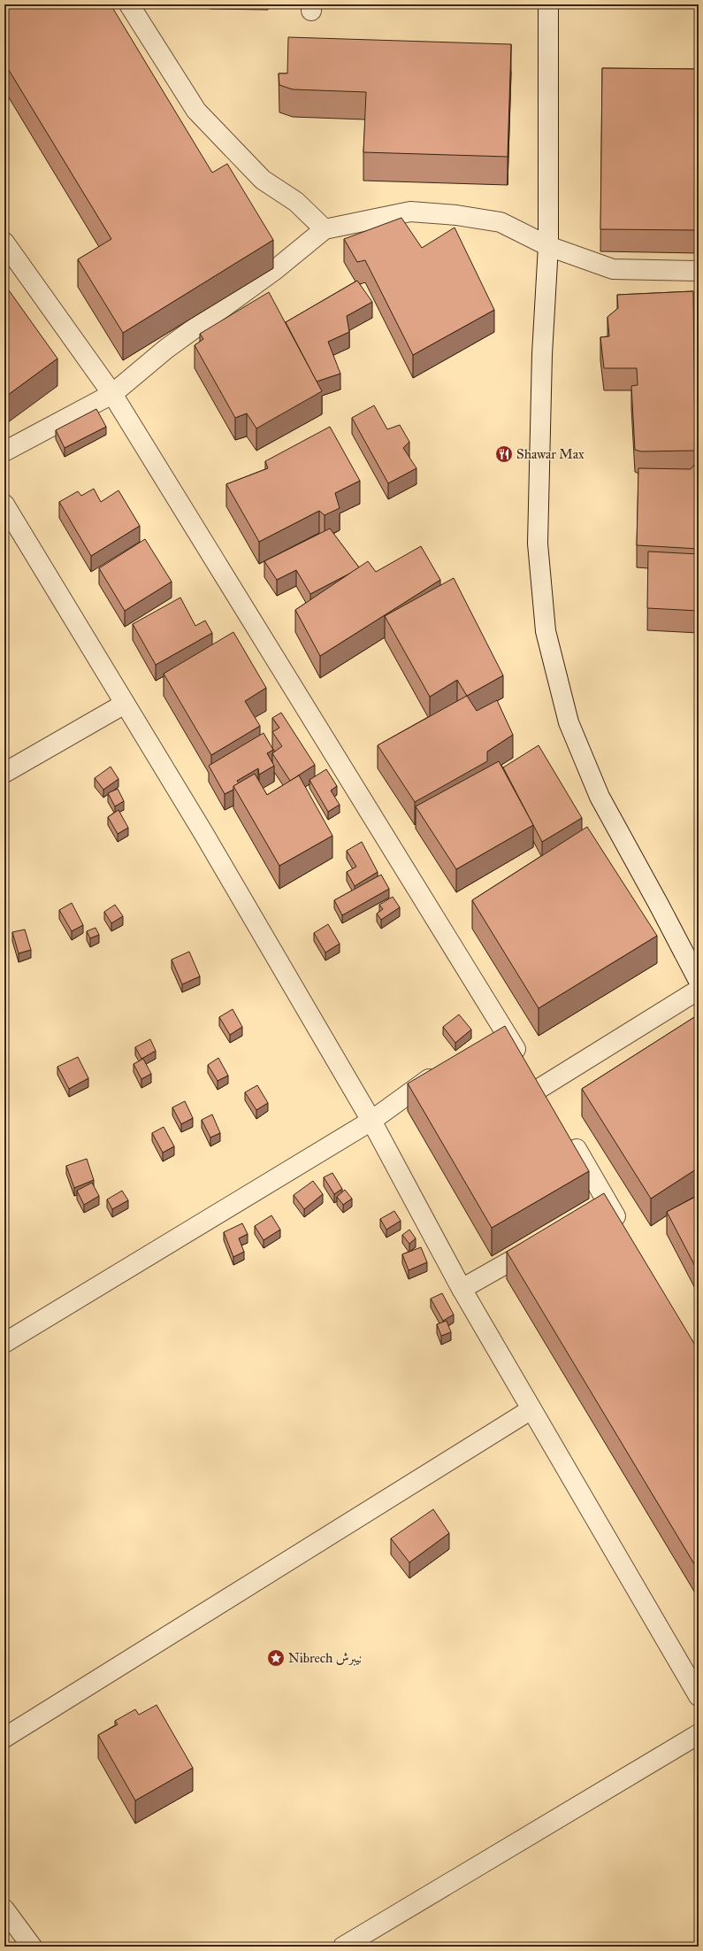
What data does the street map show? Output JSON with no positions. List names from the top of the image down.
{
  "places": {
    "restaurant": ["Shawar Max"],
    "place": ["Nibrech نيبرش"]
  }
}
